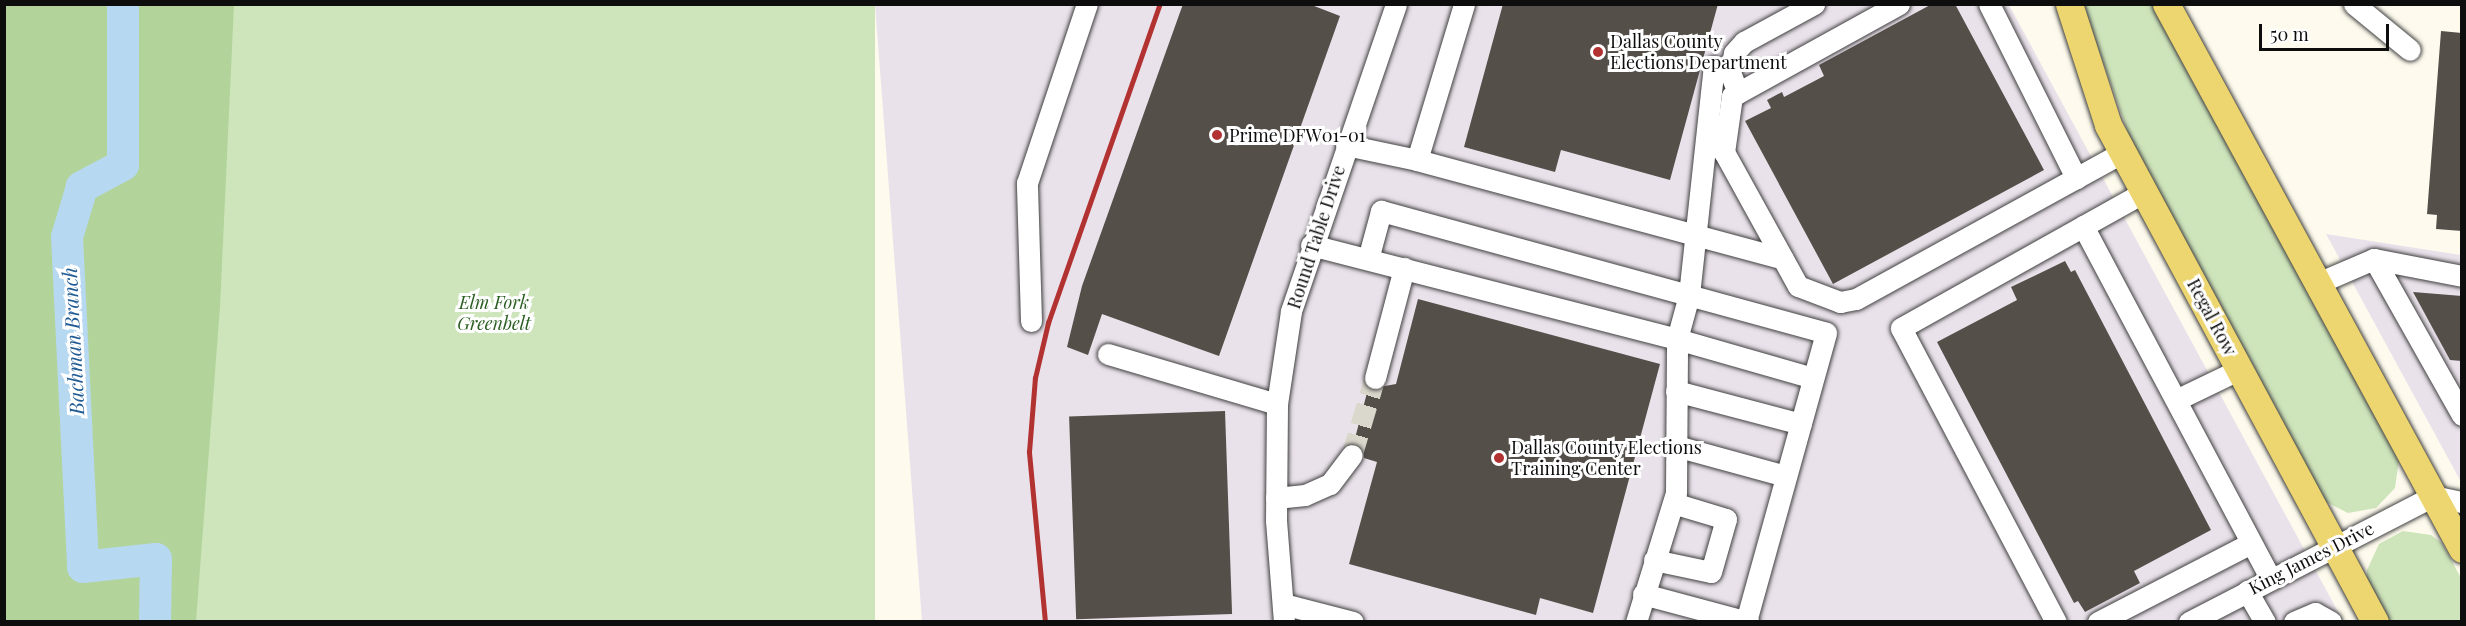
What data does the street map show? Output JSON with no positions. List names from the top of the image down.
{
  "streets": {
    "main road": ["Regal Row"],
    "street": ["Round Table Drive", "King James Drive"]
  },
  "crossings": [
    ["Regal Row", "King James Drive"]
  ],
  "water": ["Bachman Branch"],
  "parks": ["Elm Fork Greenbelt"],
  "places": ["Dallas County Elections Department", "Prime DFW01-01", "Dallas County Elections Training Center"],
  "scale_bar": "50 m"
}
